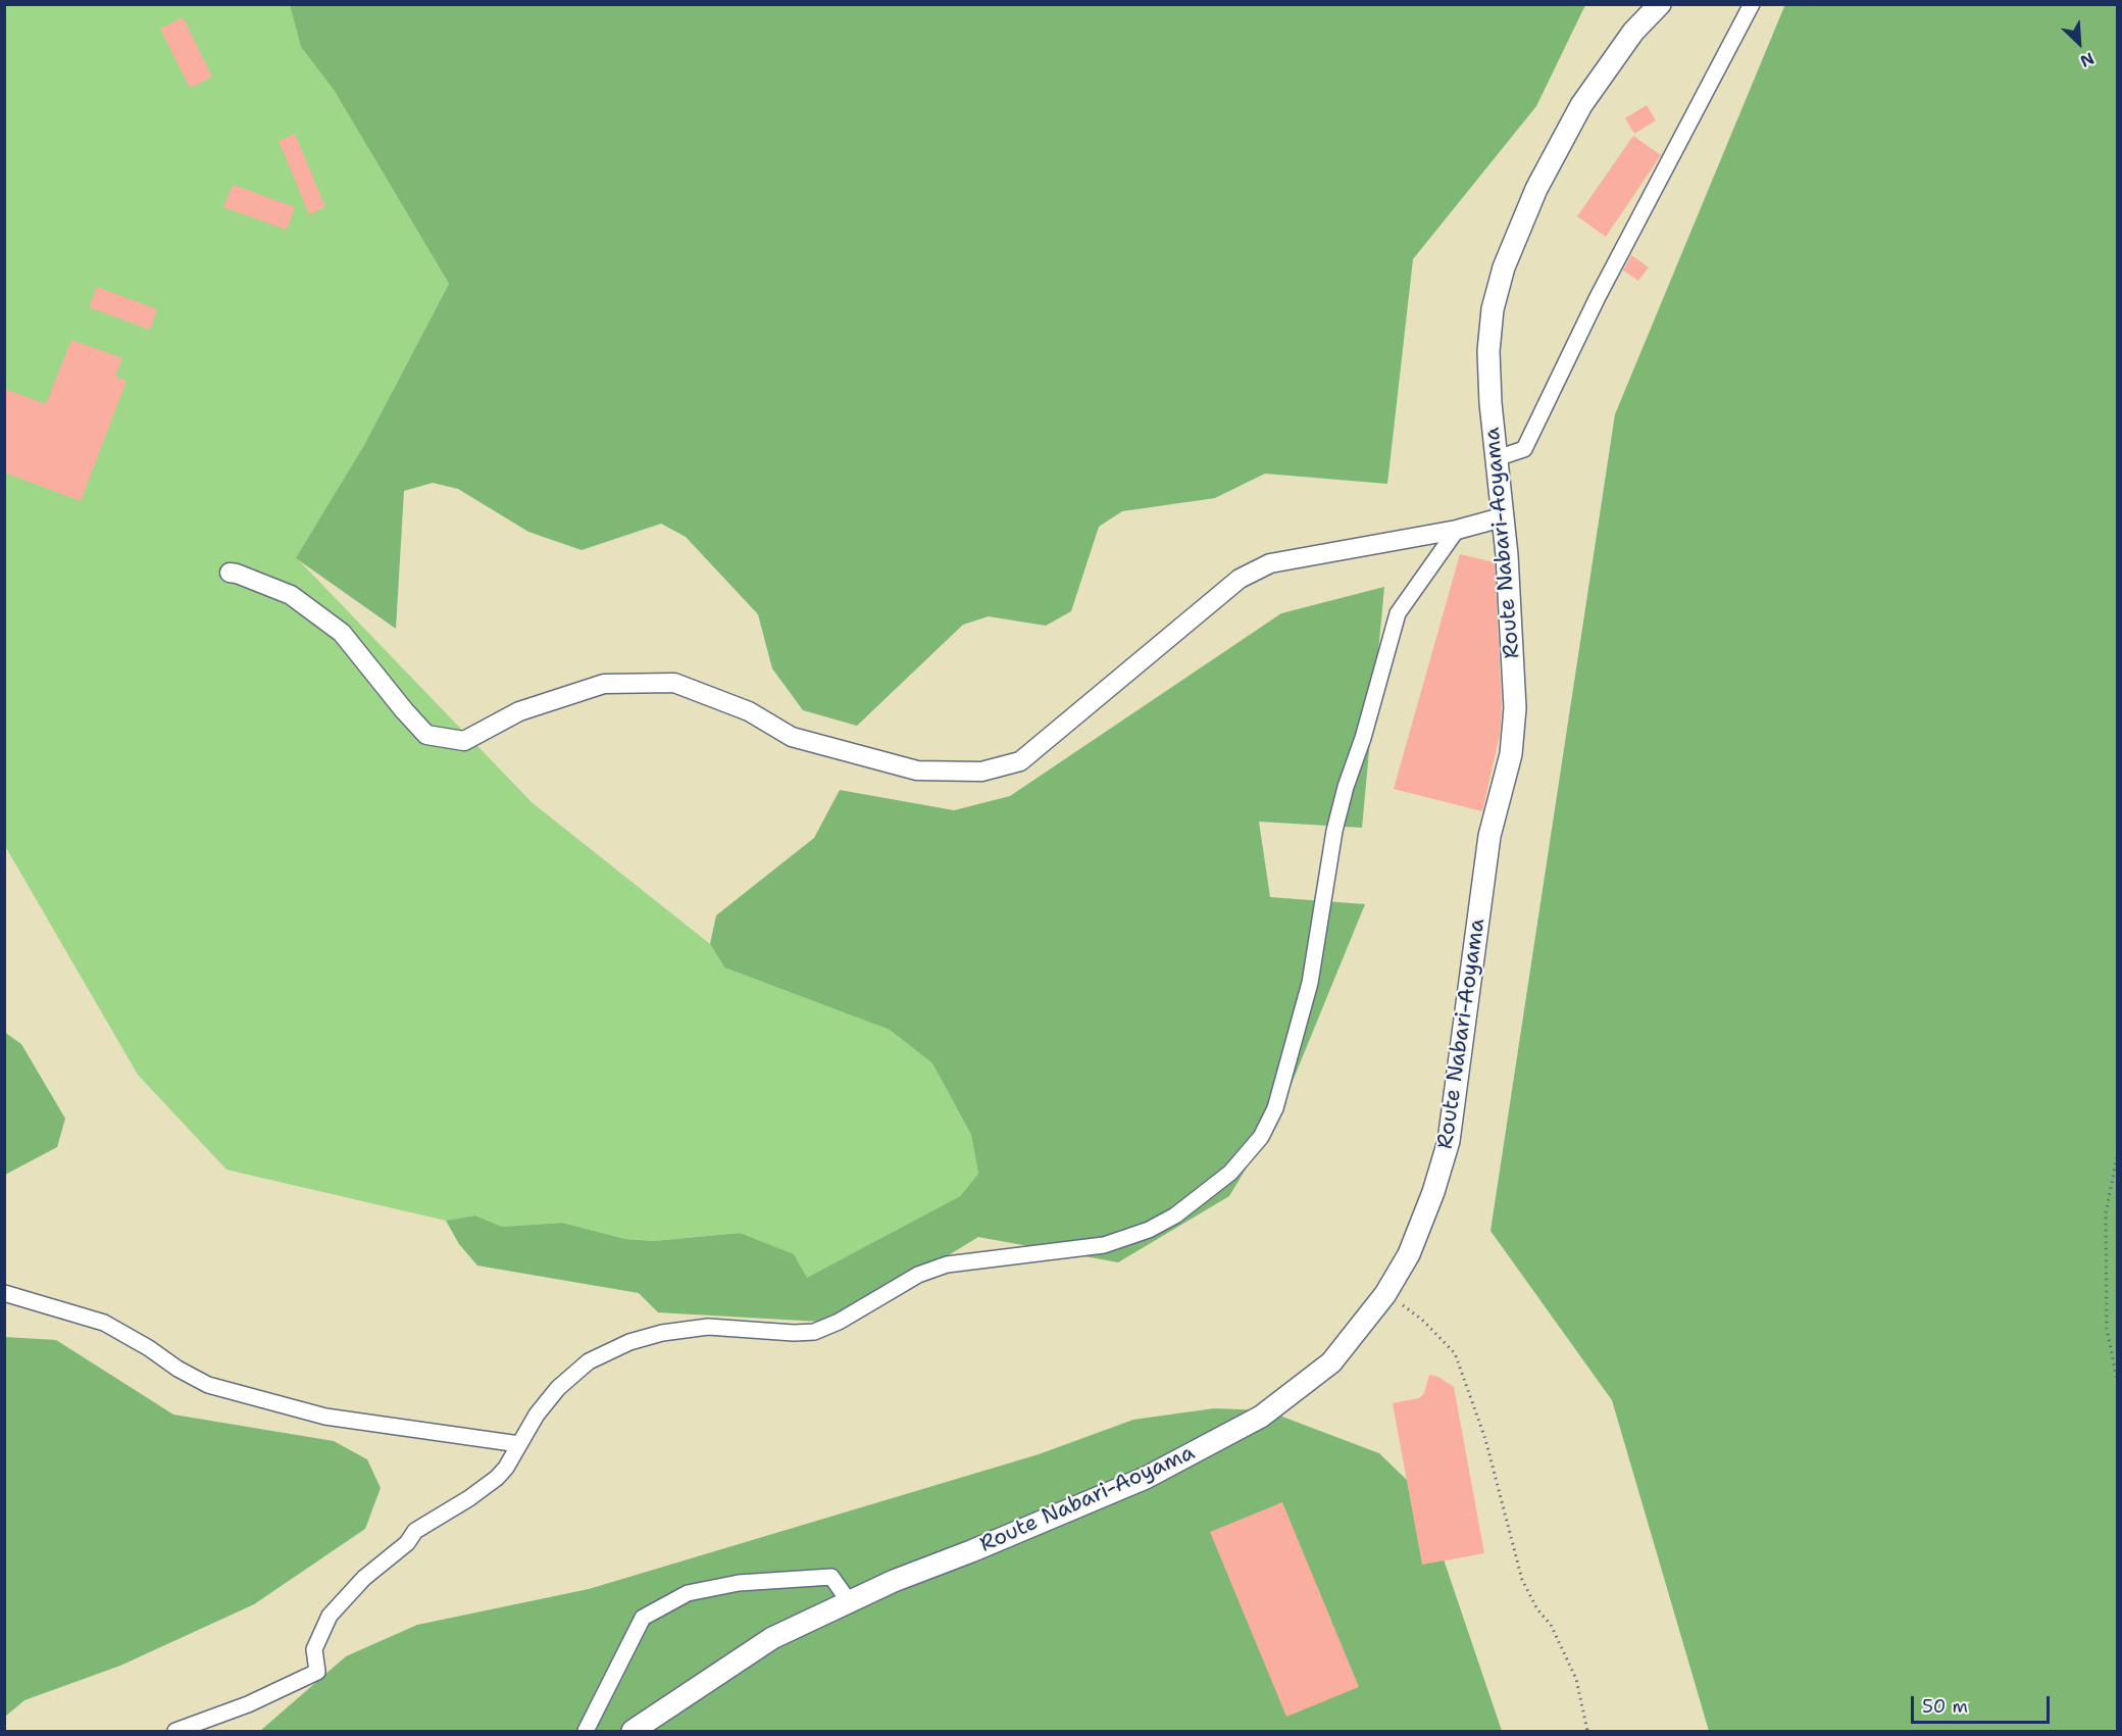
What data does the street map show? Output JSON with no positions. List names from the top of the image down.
{
  "streets": {
    "main road": ["Route Nabari-Aoyama"]
  },
  "scale_bar": "50 m",
  "north": "bottom right"
}
